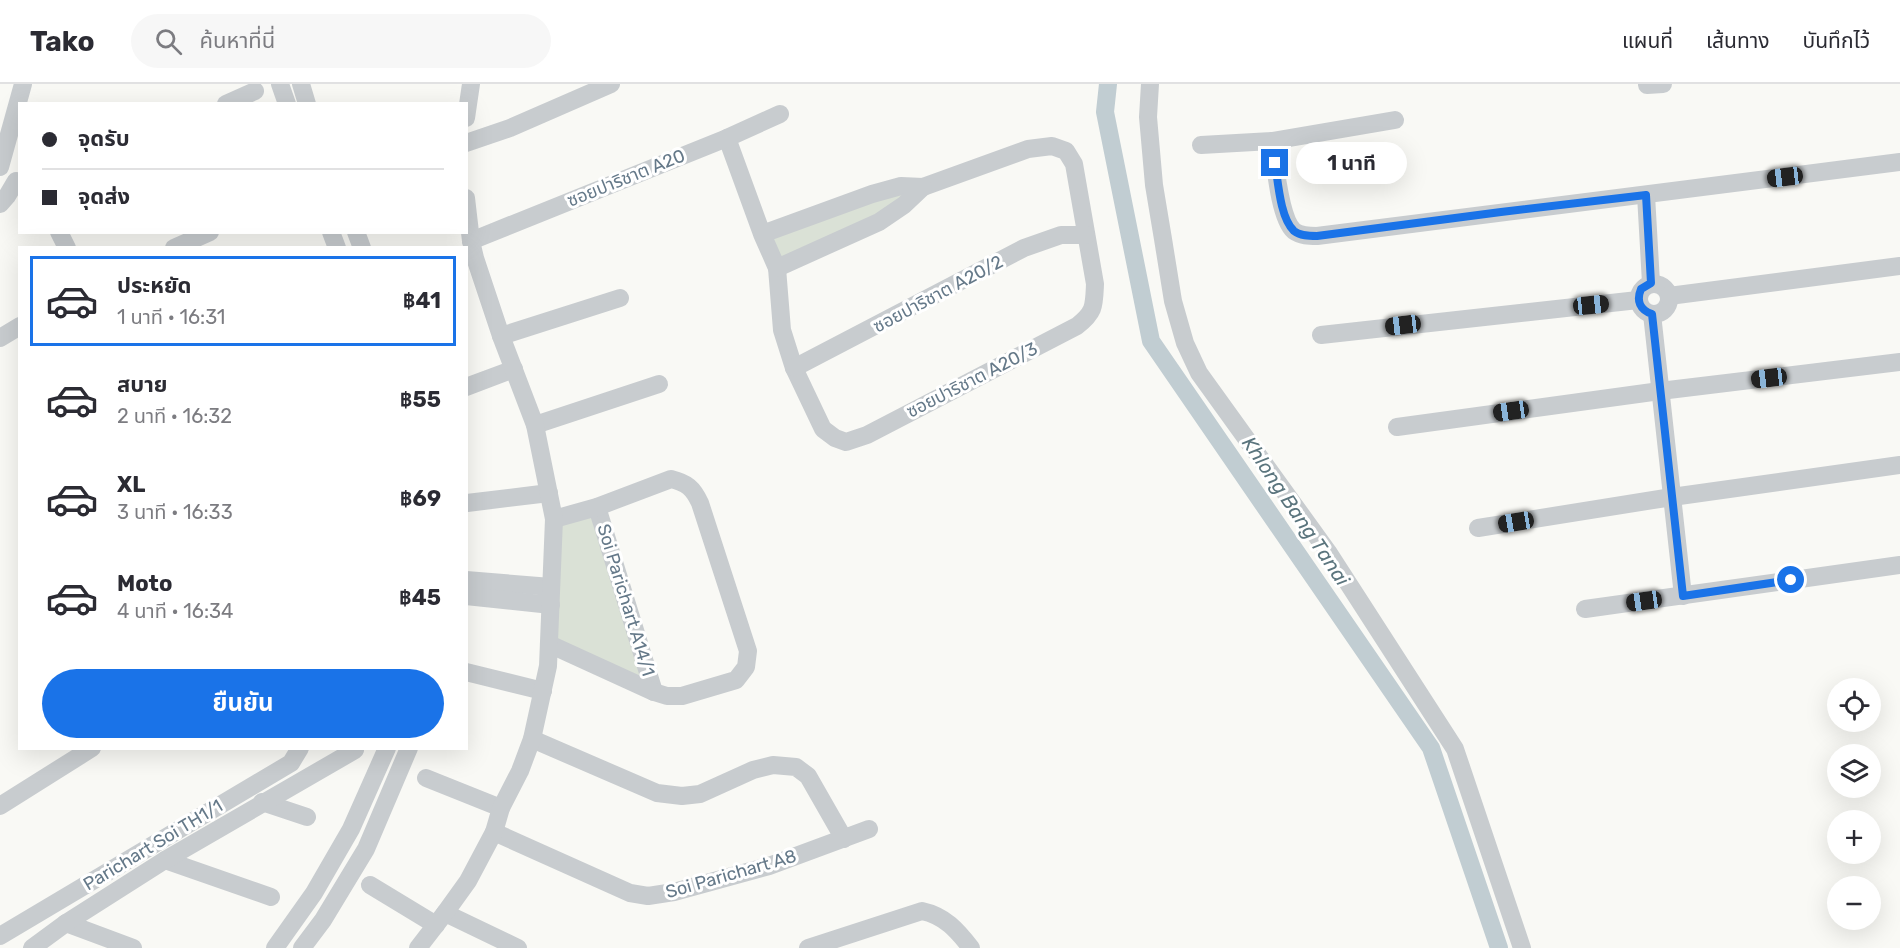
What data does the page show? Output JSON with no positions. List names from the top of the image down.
{
  "streets": {
    "street": [
      "ซอยปาริชาต A20",
      "ซอยปาริชาต A20/2",
      "ซอยปาริชาต A20/3",
      "Soi Parichart A14/1",
      "Parichart Soi TH1/1",
      "Soi Parichart A8"
    ]
  },
  "crossings": [
    ["ซอยปาริชาต A20", "ซอยปาริชาต A20/3"],
    ["ซอยปาริชาต A20/2", "ซอยปาริชาต A20/3"]
  ],
  "water": ["Khlong Bang Tanai"],
  "page": {
    "header": "Tako",
    "search": "ค้นหาที่นี่",
    "nav": ["แผนที่", "เส้นทาง", "บันทึกไว้"],
    "banner": ["จุดรับ", "จุดส่ง"],
    "bubble": "1 นาที",
    "list": [
      {
        "name": "ประหยัด",
        "note": "1 นาที · 16:31",
        "value": "฿41"
      },
      {
        "name": "สบาย",
        "note": "2 นาที · 16:32",
        "value": "฿55"
      },
      {
        "name": "XL",
        "note": "3 นาที · 16:33",
        "value": "฿69"
      },
      {
        "name": "Moto",
        "note": "4 นาที · 16:34",
        "value": "฿45"
      }
    ],
    "buttons": "ยืนยัน",
    "map_buttons": ["+", "−"]
  }
}
